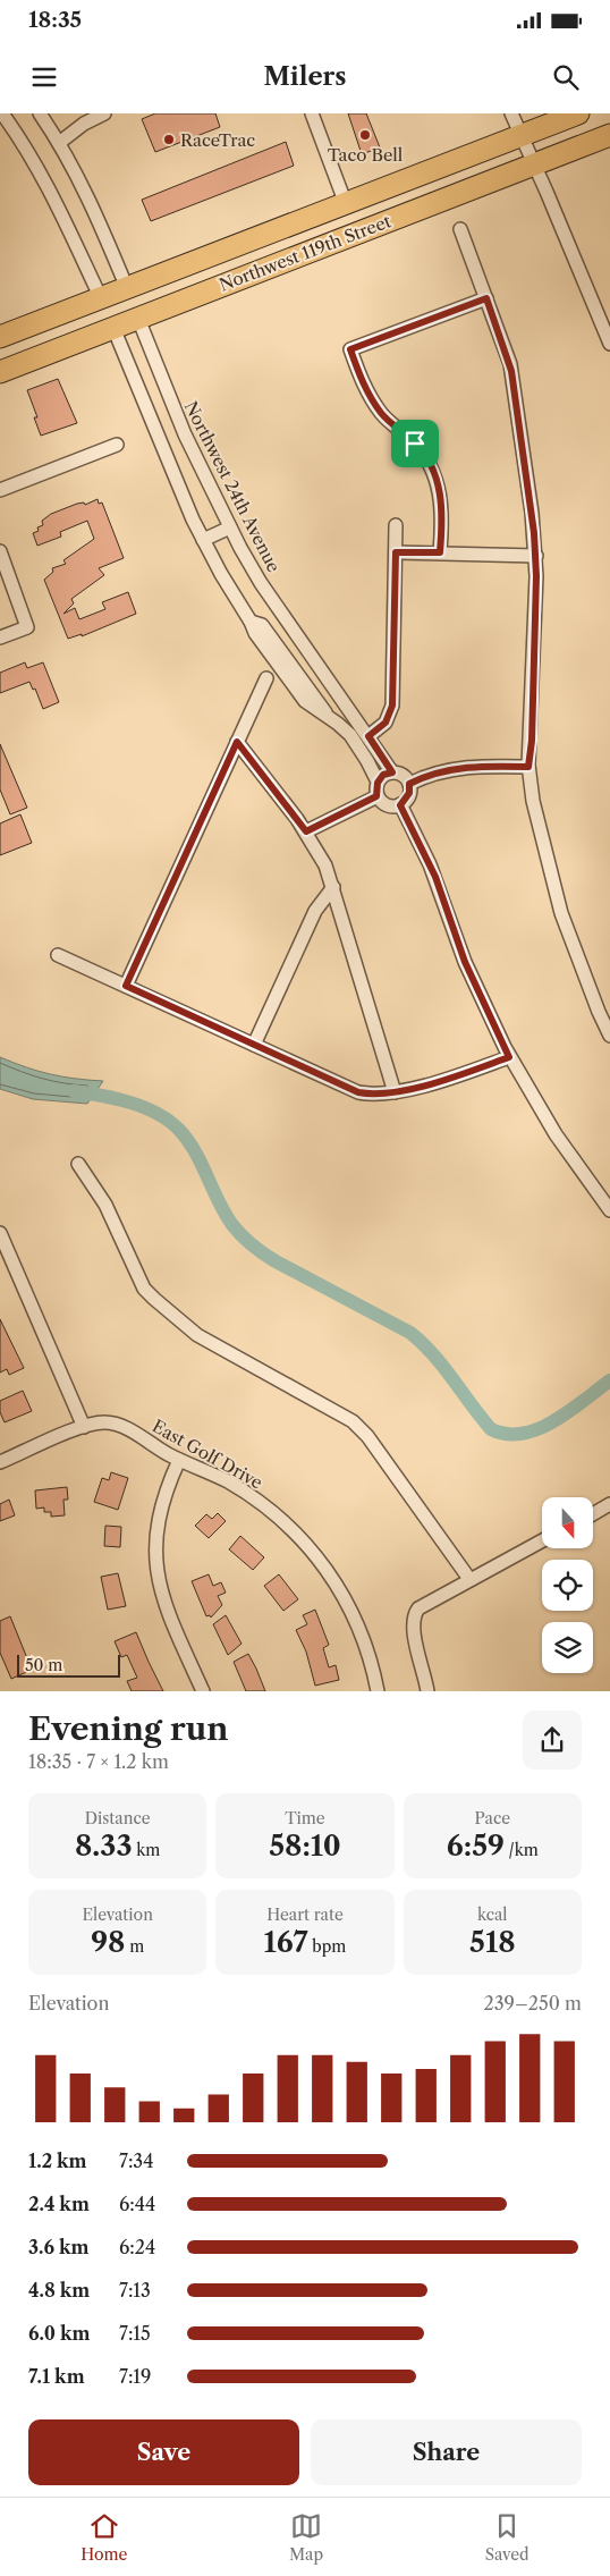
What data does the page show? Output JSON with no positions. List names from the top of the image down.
{
  "streets": {
    "highway": ["Northwest 119th Street"],
    "street": ["Northwest 24th Avenue", "East Golf Drive"]
  },
  "crossings": [
    ["Northwest 119th Street", "Northwest 24th Avenue"]
  ],
  "places": ["Taco Bell", "RaceTrac"],
  "scale_bar": "50 m",
  "north": "bottom",
  "page": {
    "status": "18:35",
    "header": "Milers",
    "scale": "50 m",
    "heading": ["Evening run", "18:35 · 7 × 1.2 km"],
    "stats": [
      ["Distance", "8.33 km"],
      ["Time", "58:10"],
      ["Pace", "6:59 /km"],
      ["Elevation", "98 m"],
      ["Heart rate", "167 bpm"],
      ["kcal", "518"]
    ],
    "chart": ["Elevation", "239–250 m"],
    "list": [
      {
        "name": "1.2 km",
        "note": "7:34"
      },
      {
        "name": "2.4 km",
        "note": "6:44"
      },
      {
        "name": "3.6 km",
        "note": "6:24"
      },
      {
        "name": "4.8 km",
        "note": "7:13"
      },
      {
        "name": "6.0 km",
        "note": "7:15"
      },
      {
        "name": "7.1 km",
        "note": "7:19"
      }
    ],
    "buttons": ["Save", "Share"],
    "tabs": ["Home", "Map", "Saved"]
  }
}
